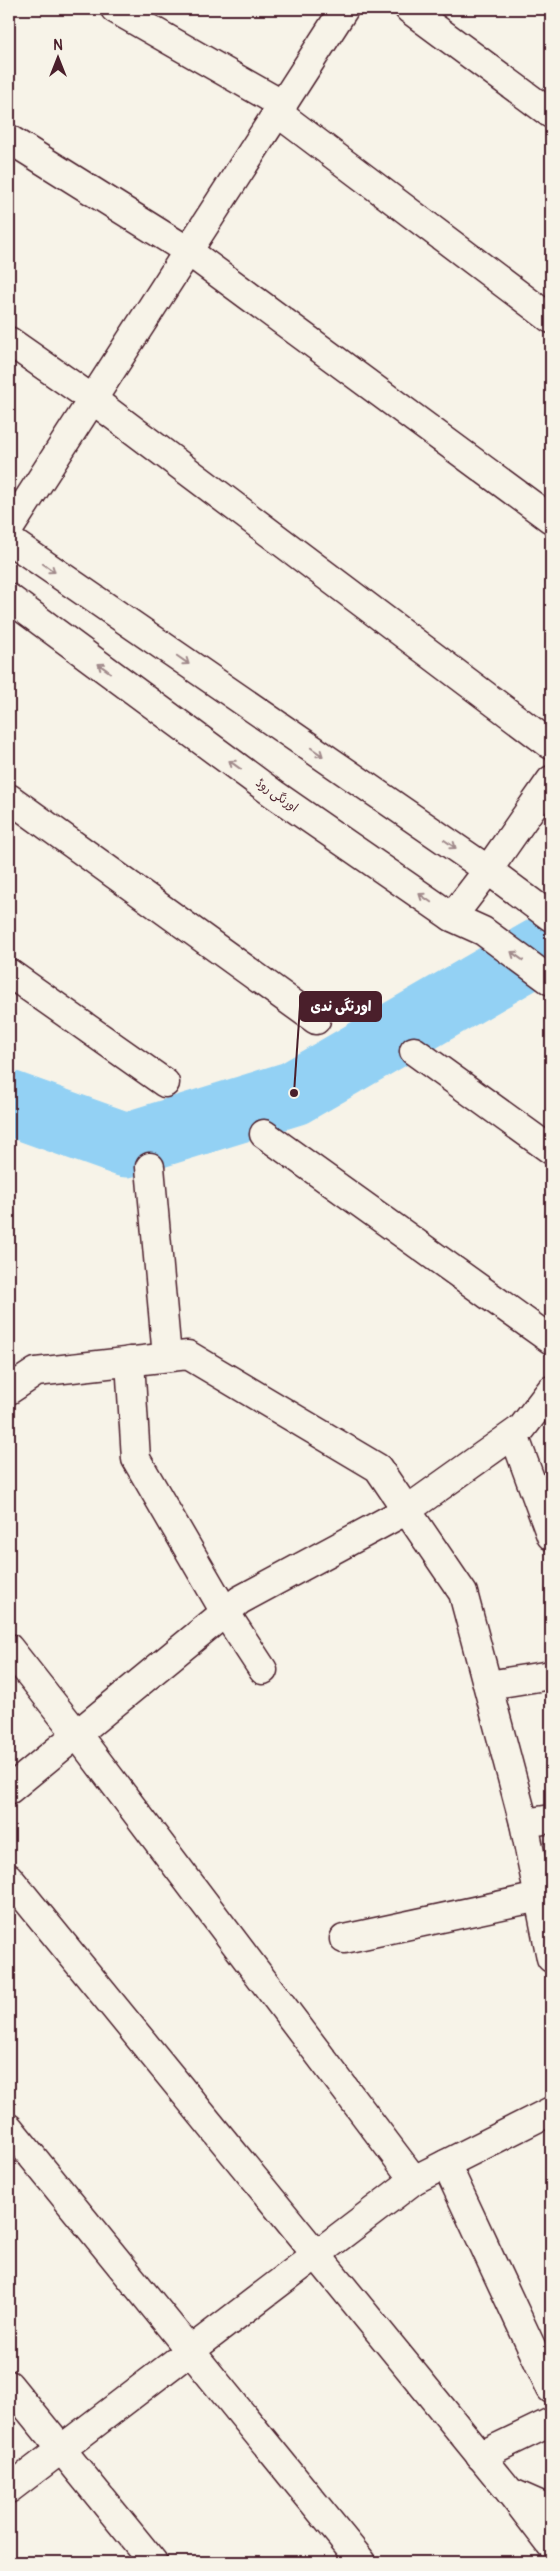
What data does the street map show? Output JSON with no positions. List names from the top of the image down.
{
  "streets": {
    "street": ["اورنگی روڈ"]
  },
  "places": ["اورنگی ندی"],
  "north": "top"
}
